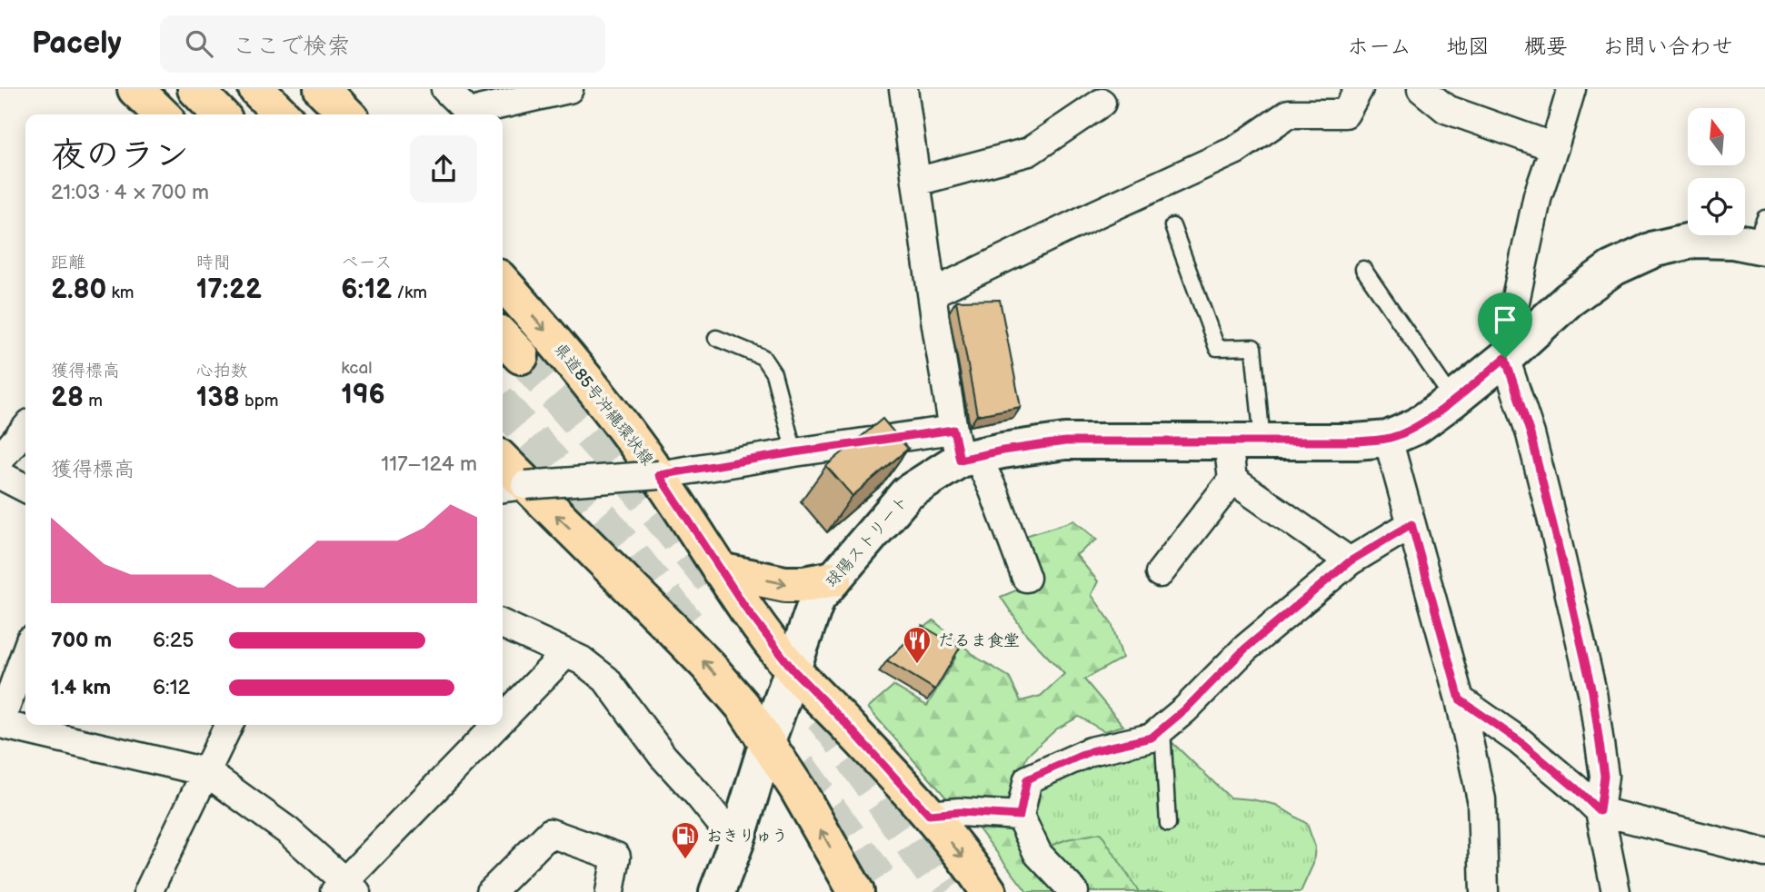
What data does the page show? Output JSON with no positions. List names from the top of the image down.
{
  "streets": {
    "main road": ["県道85号沖縄環状線", "球陽ストリート"]
  },
  "crossings": [
    ["県道85号沖縄環状線", "球陽ストリート"]
  ],
  "places": {
    "restaurant": ["だるま食堂"],
    "fuel station": ["おきりゅう"]
  },
  "north": "top",
  "page": {
    "header": "Pacely",
    "search": "ここで検索",
    "nav": [
      "ホーム",
      "地図",
      "概要",
      "お問い合わせ"
    ],
    "heading": ["夜のラン", "21:03 · 4 × 700 m"],
    "stats": [
      ["距離", "2.80 km"],
      ["時間", "17:22"],
      ["ペース", "6:12 /km"],
      ["獲得標高", "28 m"],
      ["心拍数", "138 bpm"],
      ["kcal", "196"]
    ],
    "chart": ["獲得標高", "117–124 m"],
    "list": [
      {
        "name": "700 m",
        "note": "6:25"
      },
      {
        "name": "1.4 km",
        "note": "6:12"
      }
    ]
  }
}
